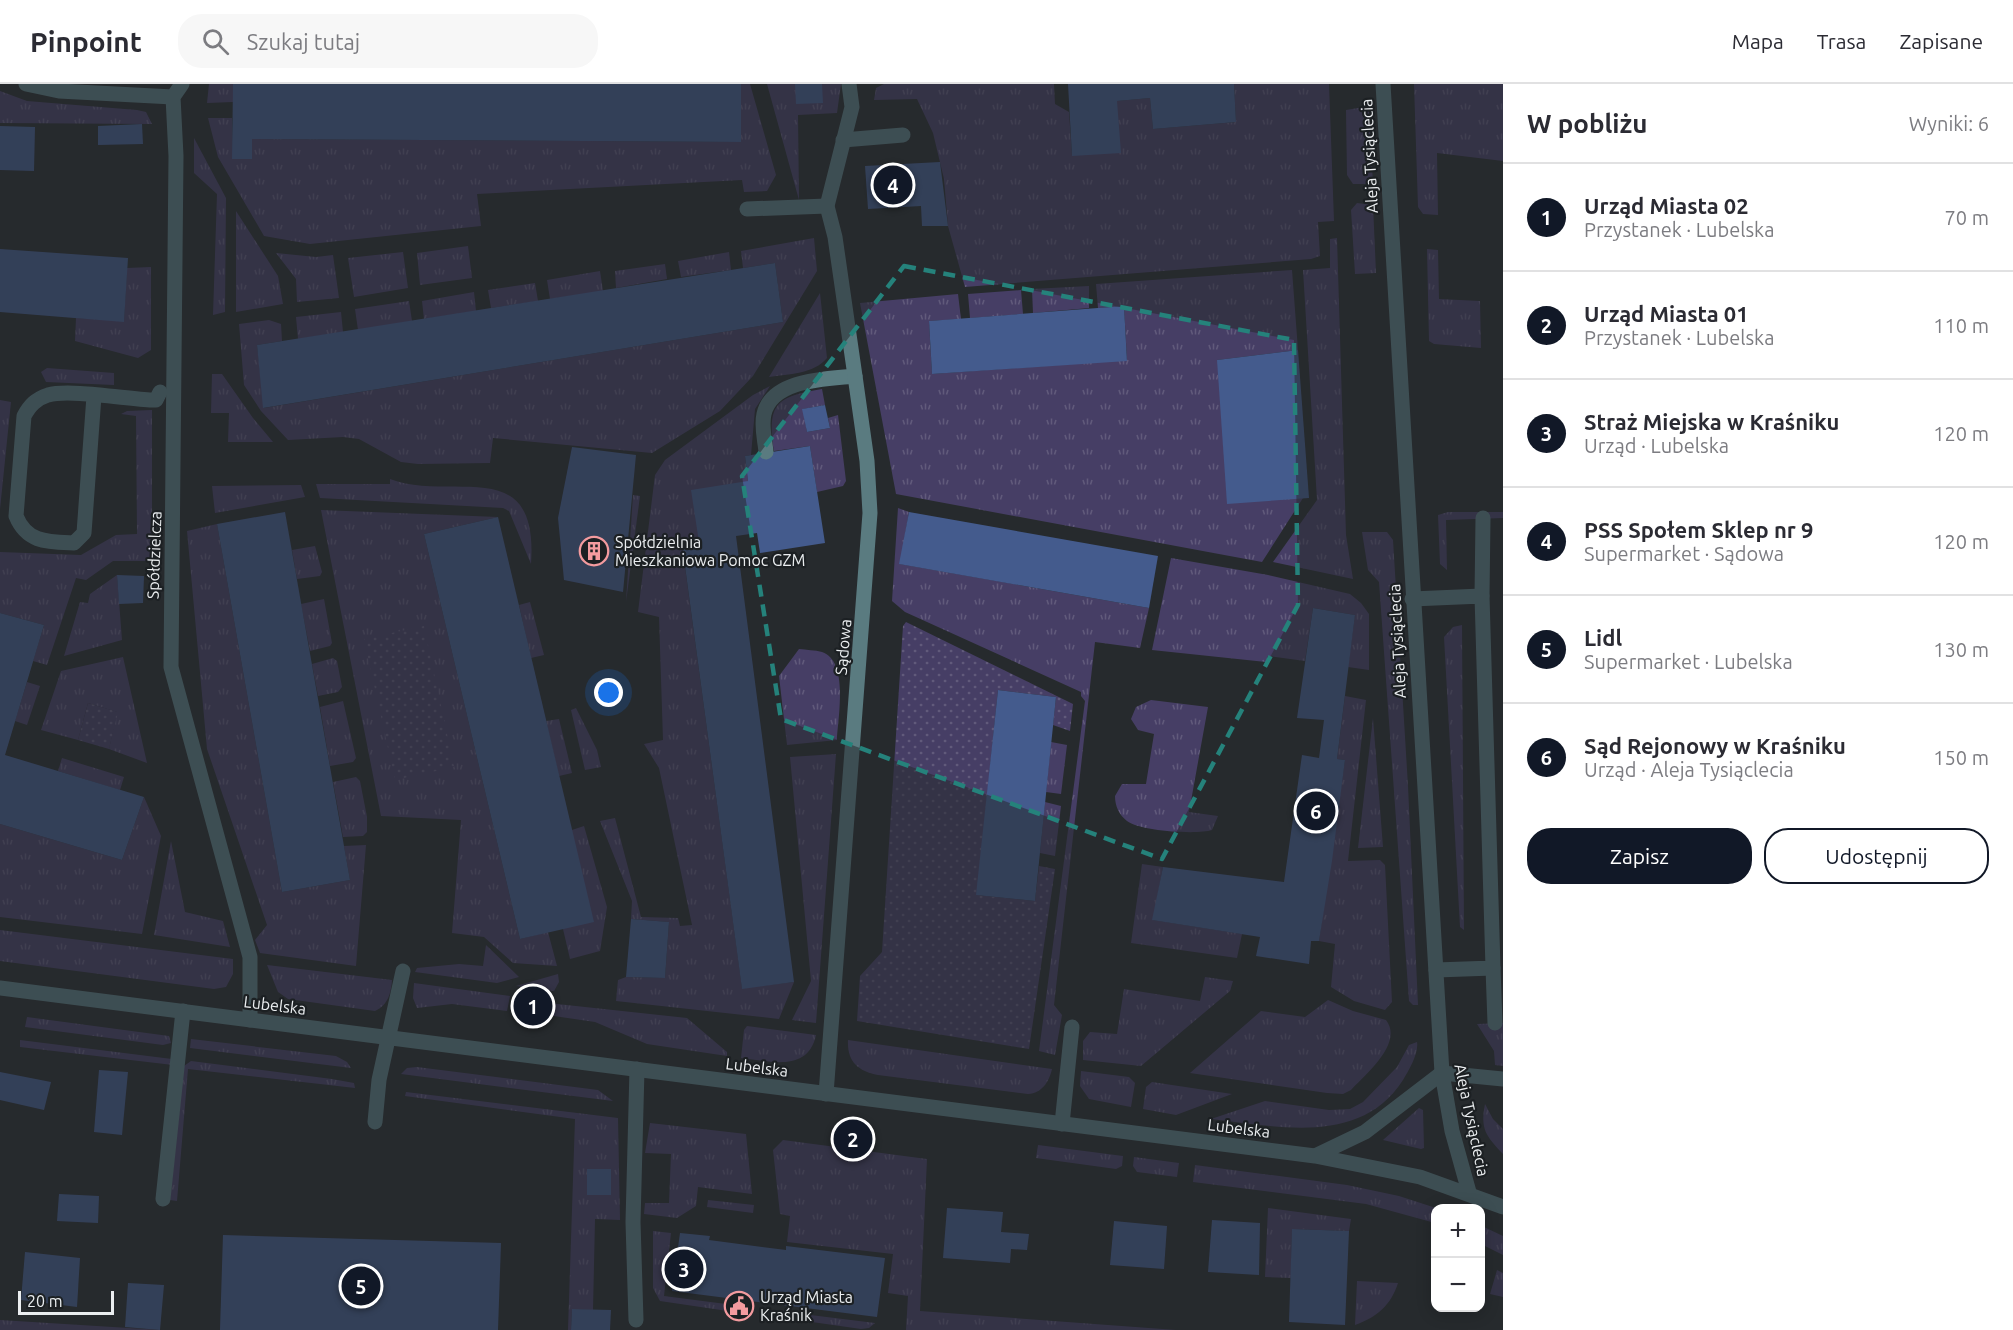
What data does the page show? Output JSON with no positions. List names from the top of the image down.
{
  "streets": {
    "street": [
      "Aleja Tysiąclecia",
      "Spółdzielcza",
      "Sądowa",
      "Lubelska"
    ]
  },
  "crossings": [
    ["Aleja Tysiąclecia", "Lubelska"],
    ["Spółdzielcza", "Lubelska"],
    ["Sądowa", "Lubelska"]
  ],
  "places": {
    "building": ["Spółdzielnia Mieszkaniowa Pomoc GZM"],
    "public building": ["Urząd Miasta Kraśnik"]
  },
  "scale_bar": "20 m",
  "page": {
    "header": "Pinpoint",
    "search": "Szukaj tutaj",
    "nav": ["Mapa", "Trasa", "Zapisane"],
    "heading": ["W pobliżu", "Wyniki: 6"],
    "list": [
      {
        "mark": "1",
        "name": "Urząd Miasta 02",
        "note": "Przystanek · Lubelska",
        "value": "70 m"
      },
      {
        "mark": "2",
        "name": "Urząd Miasta 01",
        "note": "Przystanek · Lubelska",
        "value": "110 m"
      },
      {
        "mark": "3",
        "name": "Straż Miejska w Kraśniku",
        "note": "Urząd · Lubelska",
        "value": "120 m"
      },
      {
        "mark": "4",
        "name": "PSS Społem Sklep nr 9",
        "note": "Supermarket · Sądowa",
        "value": "120 m"
      },
      {
        "mark": "5",
        "name": "Lidl",
        "note": "Supermarket · Lubelska",
        "value": "130 m"
      },
      {
        "mark": "6",
        "name": "Sąd Rejonowy w Kraśniku",
        "note": "Urząd · Aleja Tysiąclecia",
        "value": "150 m"
      }
    ],
    "pins": [
      "4",
      "6",
      "1",
      "2",
      "3",
      "5"
    ],
    "buttons": ["Zapisz", "Udostępnij"],
    "map_buttons": ["+", "−"],
    "scale": "20 m"
  }
}
